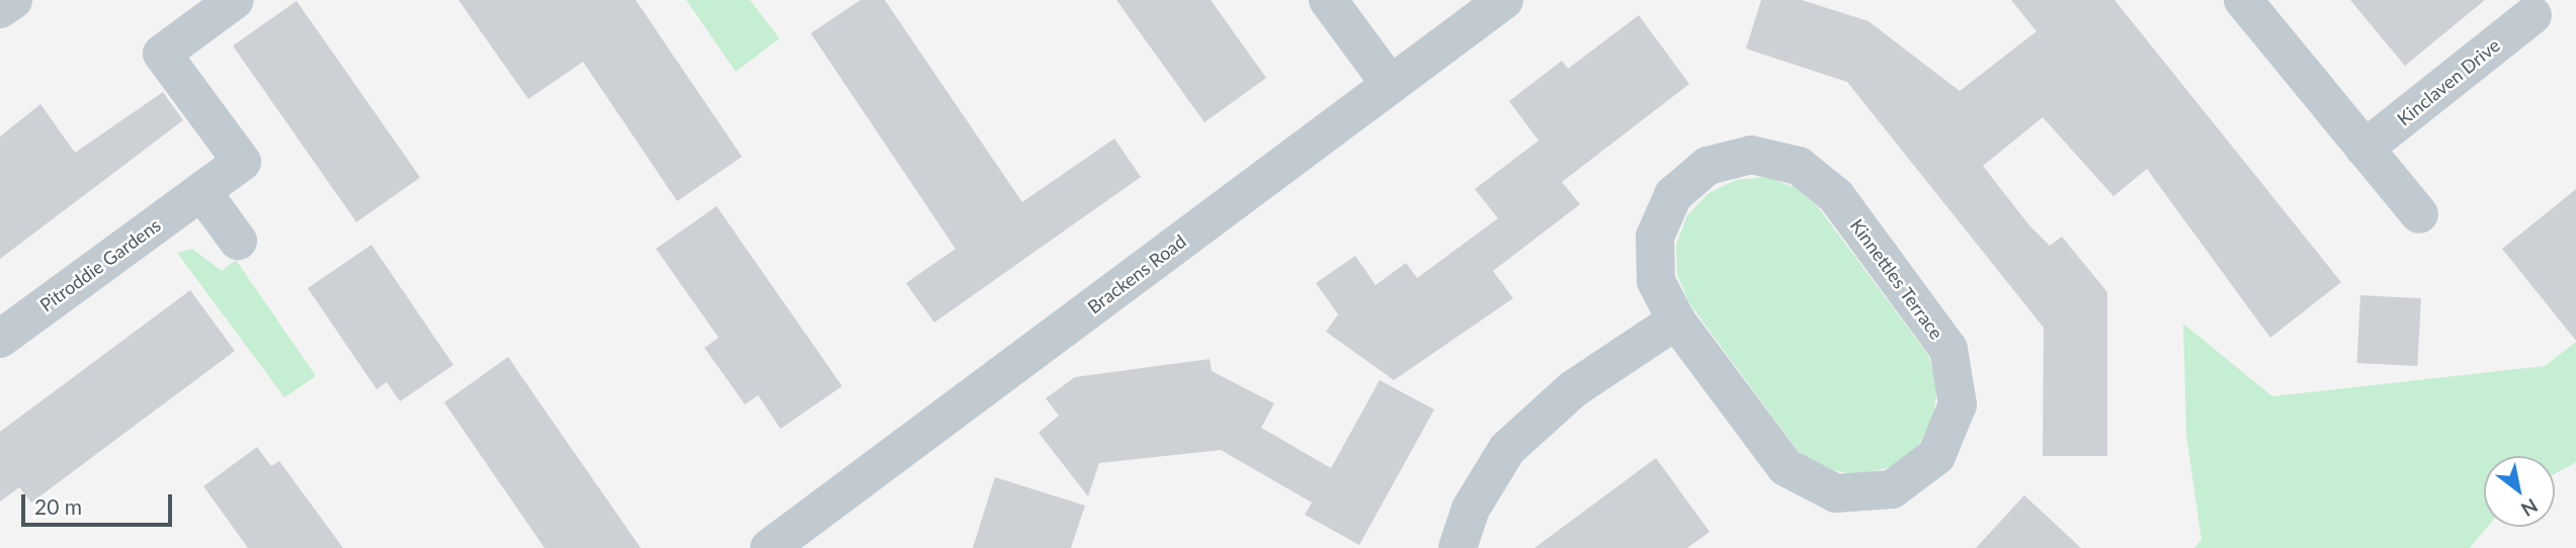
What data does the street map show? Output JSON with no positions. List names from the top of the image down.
{
  "streets": {
    "street": [
      "Kinclaven Drive",
      "Pitroddie Gardens",
      "Brackens Road",
      "Kinnettles Terrace"
    ]
  },
  "scale_bar": "20 m",
  "north": "bottom right"
}
